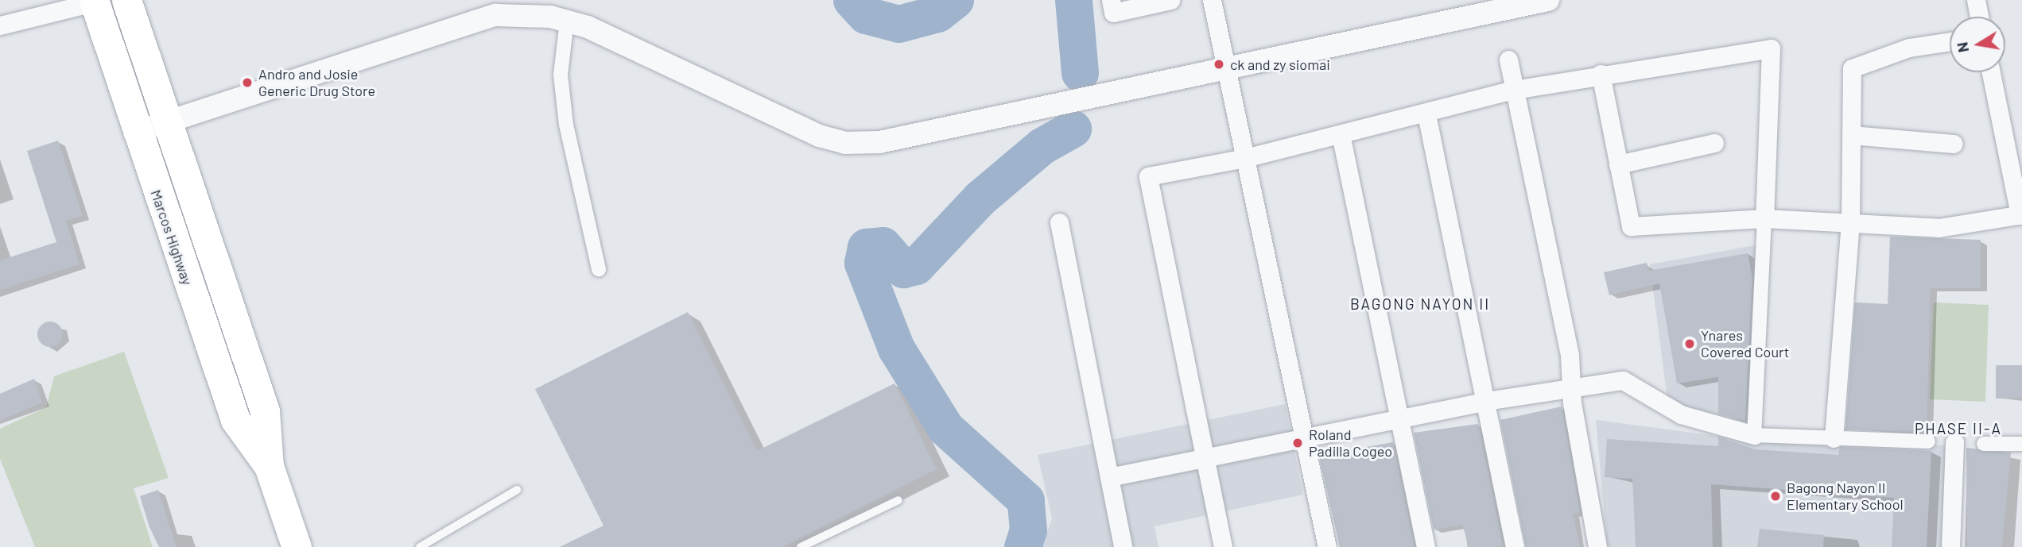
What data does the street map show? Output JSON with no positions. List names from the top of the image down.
{
  "streets": {
    "main road": ["Marcos Highway"]
  },
  "districts": ["BAGONG NAYON II", "PHASE II-A"],
  "places": [
    "ck and zy siomai",
    "Andro and Josie Generic Drug Store",
    "Ynares Covered Court",
    "Roland Padilla Cogeo",
    "Bagong Nayon II Elementary School"
  ],
  "north": "left"
}
